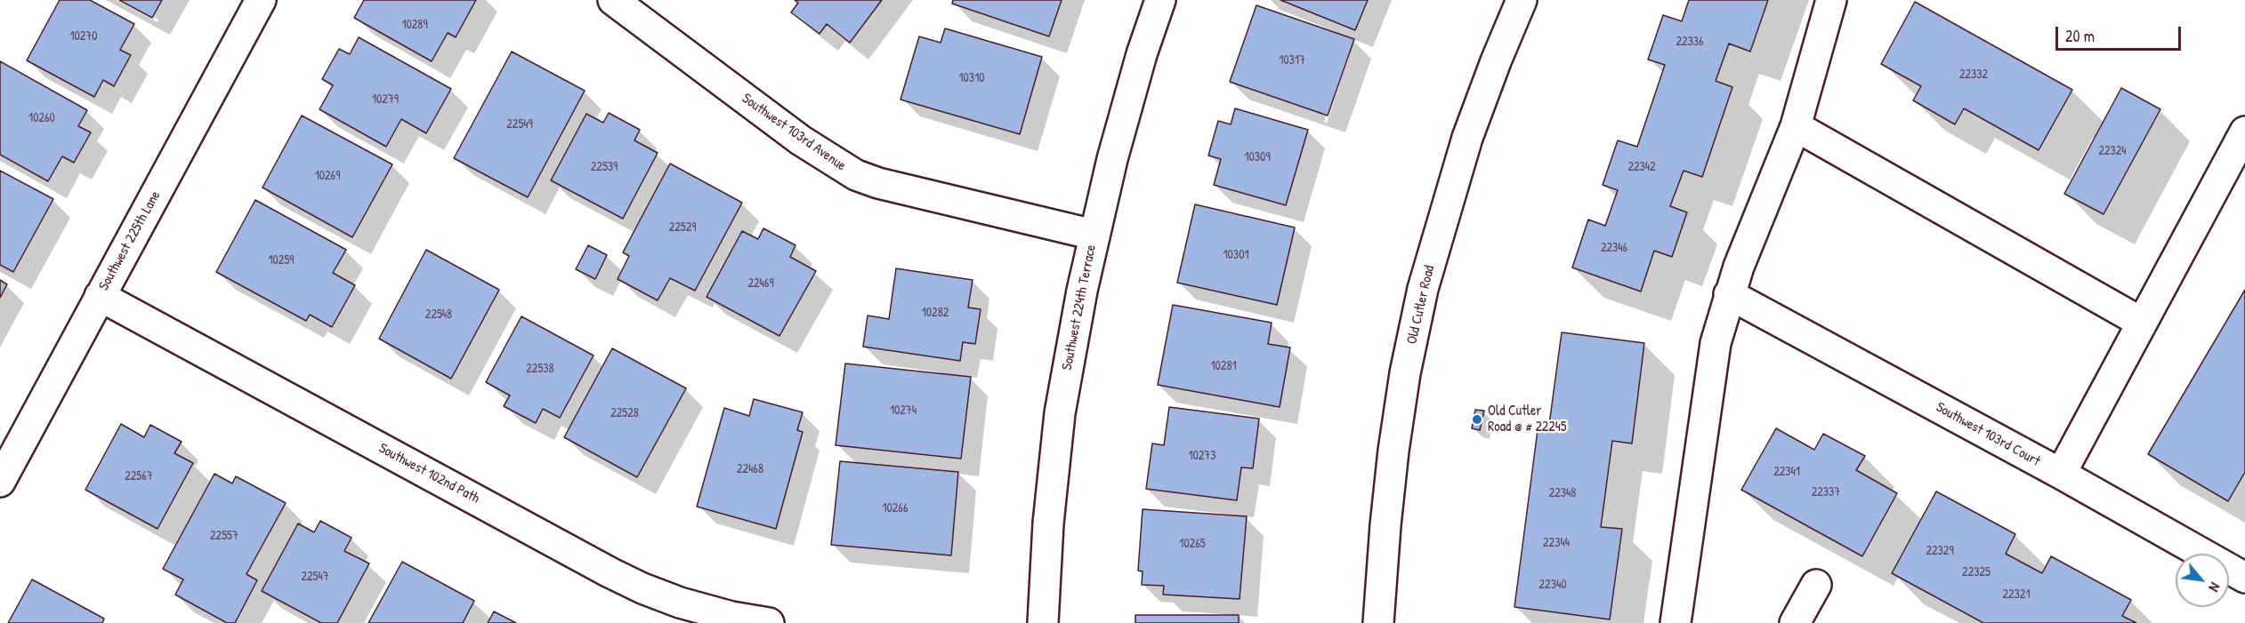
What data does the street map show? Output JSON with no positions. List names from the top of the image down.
{
  "streets": {
    "street": [
      "Southwest 103rd Avenue",
      "Southwest 225th Lane",
      "Old Cutler Road",
      "Southwest 224th Terrace",
      "Southwest 103rd Court",
      "Southwest 102nd Path"
    ]
  },
  "crossings": [
    ["Southwest 103rd Avenue", "Southwest 224th Terrace"],
    ["Southwest 225th Lane", "Southwest 102nd Path"]
  ],
  "places": ["Old Cutler Road @ # 22245"],
  "house_numbers": [
    "10289",
    "10270",
    "22336",
    "10317",
    "22332",
    "10310",
    "10279",
    "10260",
    "22549",
    "22324",
    "10309",
    "22539",
    "22342",
    "10269",
    "22529",
    "22346",
    "10301",
    "10259",
    "22469",
    "10282",
    "22548",
    "10281",
    "22538",
    "10274",
    "22528",
    "10273",
    "22468",
    "22341",
    "22567",
    "22337",
    "22348",
    "10266",
    "22557",
    "22344",
    "10265",
    "22329",
    "22325",
    "22547",
    "22340",
    "22321"
  ],
  "scale_bar": "20 m",
  "north": "bottom right"
}
